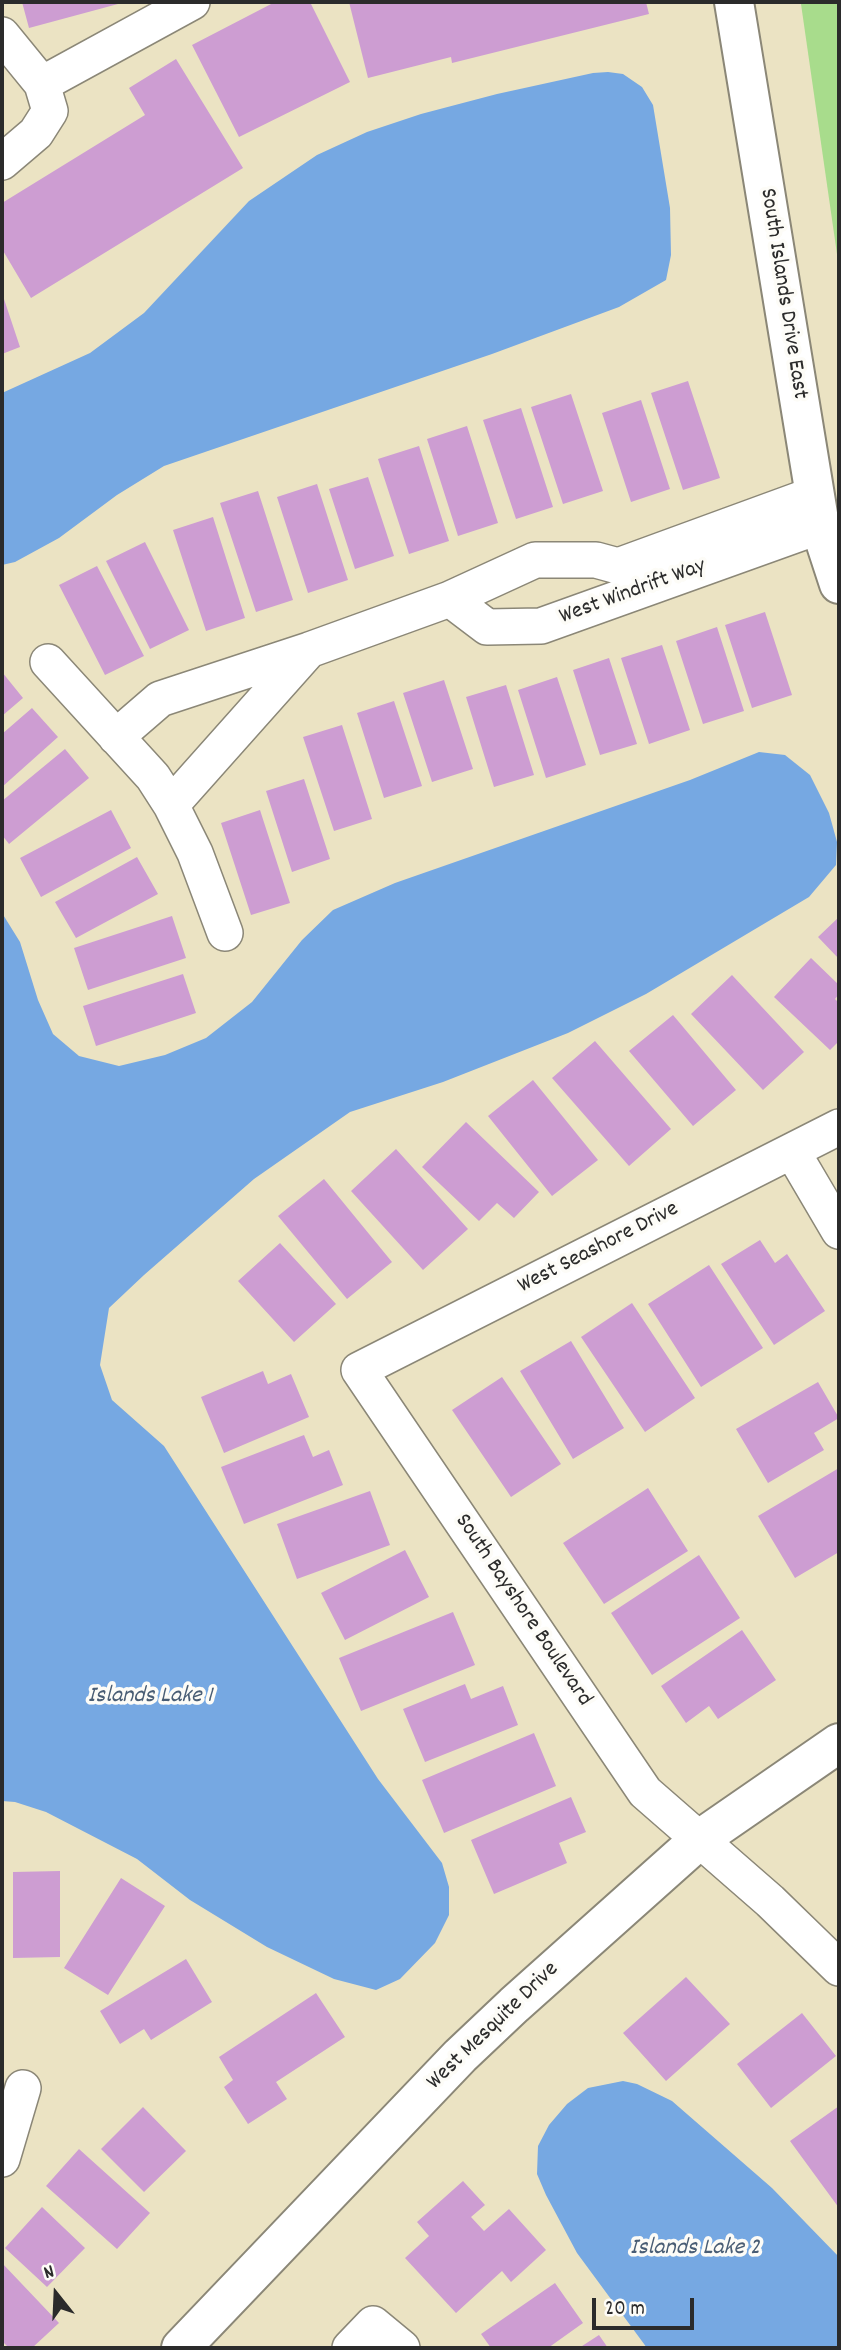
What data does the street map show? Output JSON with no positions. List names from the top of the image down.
{
  "streets": {
    "street": [
      "South Islands Drive East",
      "West Windrift Way",
      "West Seashore Drive",
      "South Bayshore Boulevard",
      "West Mesquite Drive"
    ]
  },
  "crossings": [
    ["South Islands Drive East", "West Windrift Way"],
    ["West Seashore Drive", "South Bayshore Boulevard"],
    ["South Bayshore Boulevard", "West Mesquite Drive"]
  ],
  "water": ["Islands Lake 1", "Islands Lake 2"],
  "scale_bar": "20 m",
  "north": "top"
}
